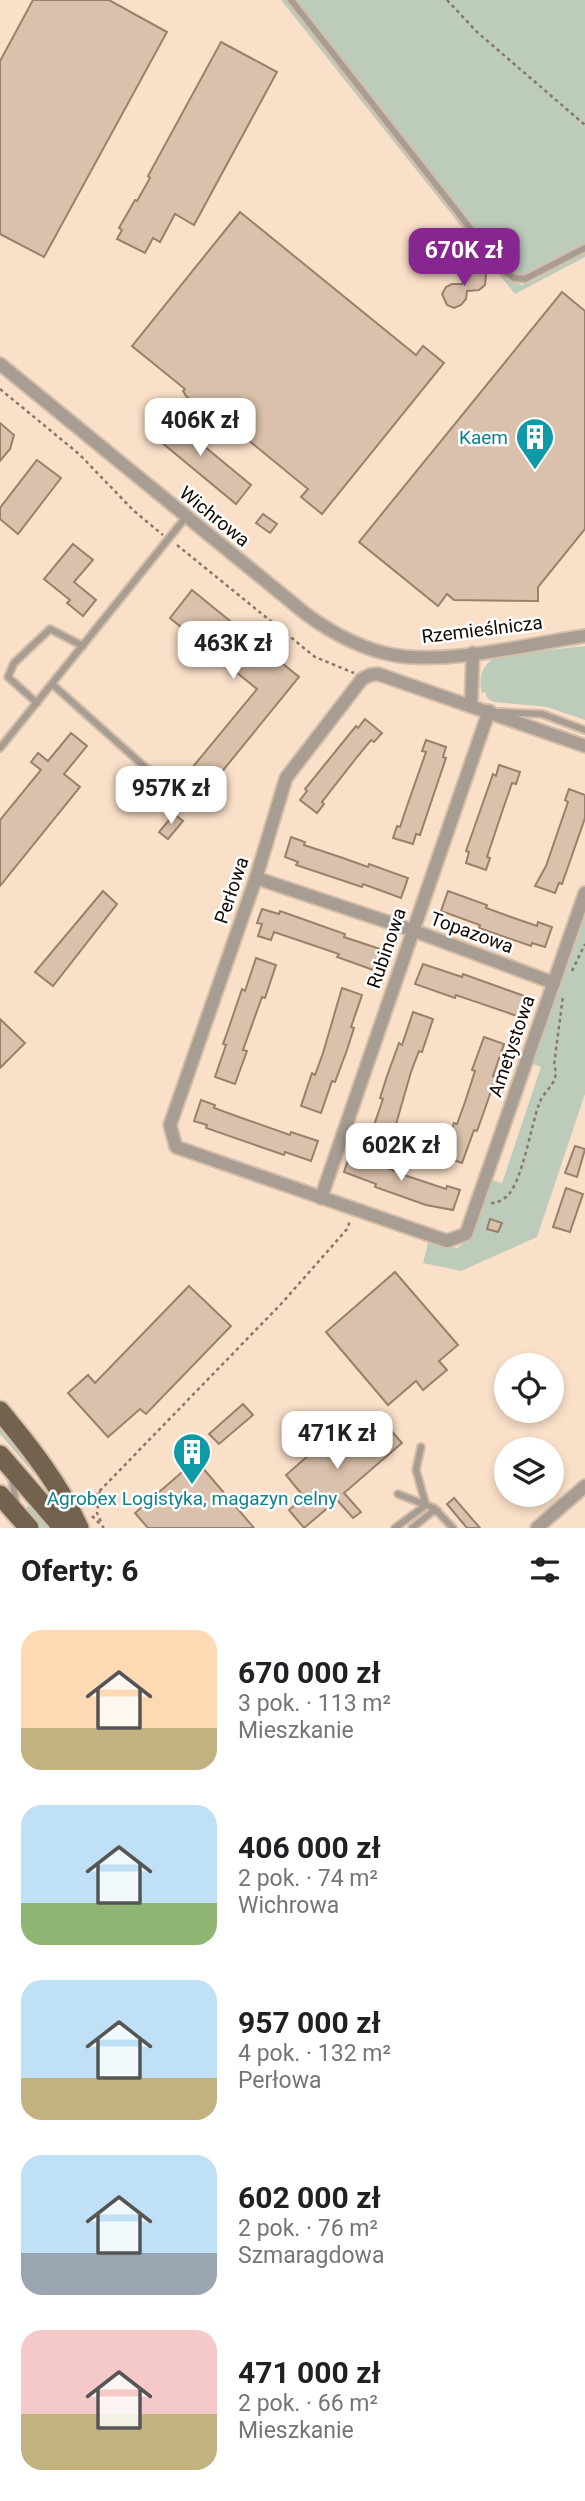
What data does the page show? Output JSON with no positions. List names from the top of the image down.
{
  "streets": {
    "street": [
      "Wichrowa",
      "Rzemieślnicza",
      "Perłowa",
      "Topazowa",
      "Rubinowa",
      "Ametystowa"
    ]
  },
  "crossings": [
    ["Wichrowa", "Rzemieślnicza"],
    ["Perłowa", "Topazowa"],
    ["Perłowa", "Rubinowa"],
    ["Perłowa", "Ametystowa"],
    ["Topazowa", "Rubinowa"],
    ["Topazowa", "Ametystowa"],
    ["Rubinowa", "Ametystowa"]
  ],
  "places": {
    "building": ["Kaem", "Agrobex Logistyka, magazyn celny"]
  },
  "page": {
    "price": [
      "670K zł",
      "406K zł",
      "463K zł",
      "957K zł",
      "602K zł",
      "471K zł"
    ],
    "heading": "Oferty: 6",
    "list": [
      {
        "name": "670 000 zł",
        "note": "3 pok. · 113 m² · Mieszkanie"
      },
      {
        "name": "406 000 zł",
        "note": "2 pok. · 74 m² · Wichrowa"
      },
      {
        "name": "957 000 zł",
        "note": "4 pok. · 132 m² · Perłowa"
      },
      {
        "name": "602 000 zł",
        "note": "2 pok. · 76 m² · Szmaragdowa"
      },
      {
        "name": "471 000 zł",
        "note": "2 pok. · 66 m² · Mieszkanie"
      }
    ]
  }
}
